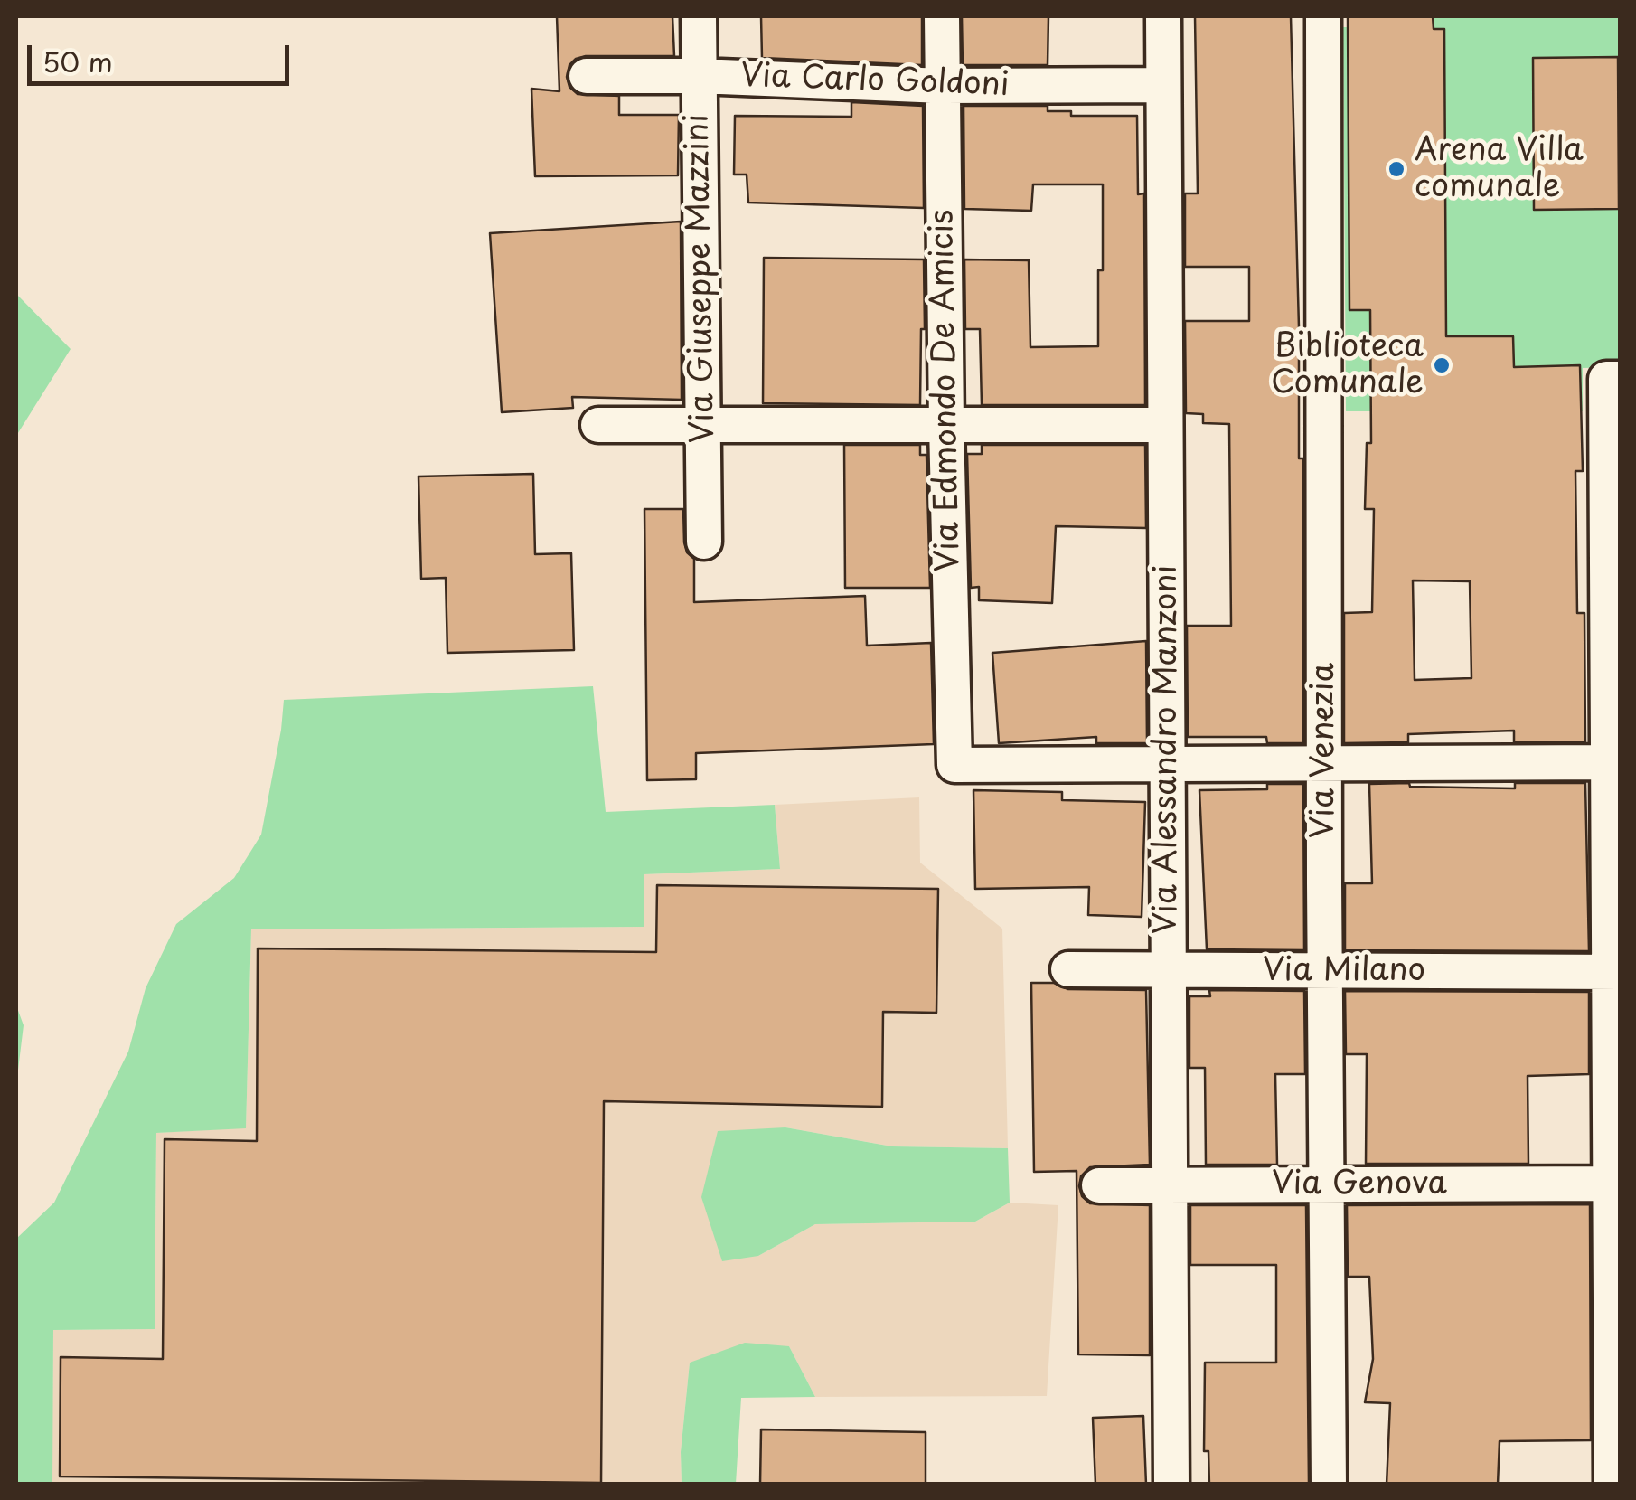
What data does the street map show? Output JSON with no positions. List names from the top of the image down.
{
  "streets": {
    "street": [
      "Via Carlo Goldoni",
      "Via Giuseppe Mazzini",
      "Via Edmondo De Amicis",
      "Via Alessandro Manzoni",
      "Via Venezia",
      "Via Milano",
      "Via Genova"
    ]
  },
  "crossings": [
    ["Via Carlo Goldoni", "Via Giuseppe Mazzini"],
    ["Via Carlo Goldoni", "Via Edmondo De Amicis"],
    ["Via Carlo Goldoni", "Via Alessandro Manzoni"],
    ["Via Edmondo De Amicis", "Via Alessandro Manzoni"],
    ["Via Alessandro Manzoni", "Via Milano"],
    ["Via Alessandro Manzoni", "Via Genova"],
    ["Via Venezia", "Via Milano"],
    ["Via Venezia", "Via Genova"]
  ],
  "places": ["Arena Villa comunale", "Biblioteca Comunale"],
  "scale_bar": "50 m"
}
